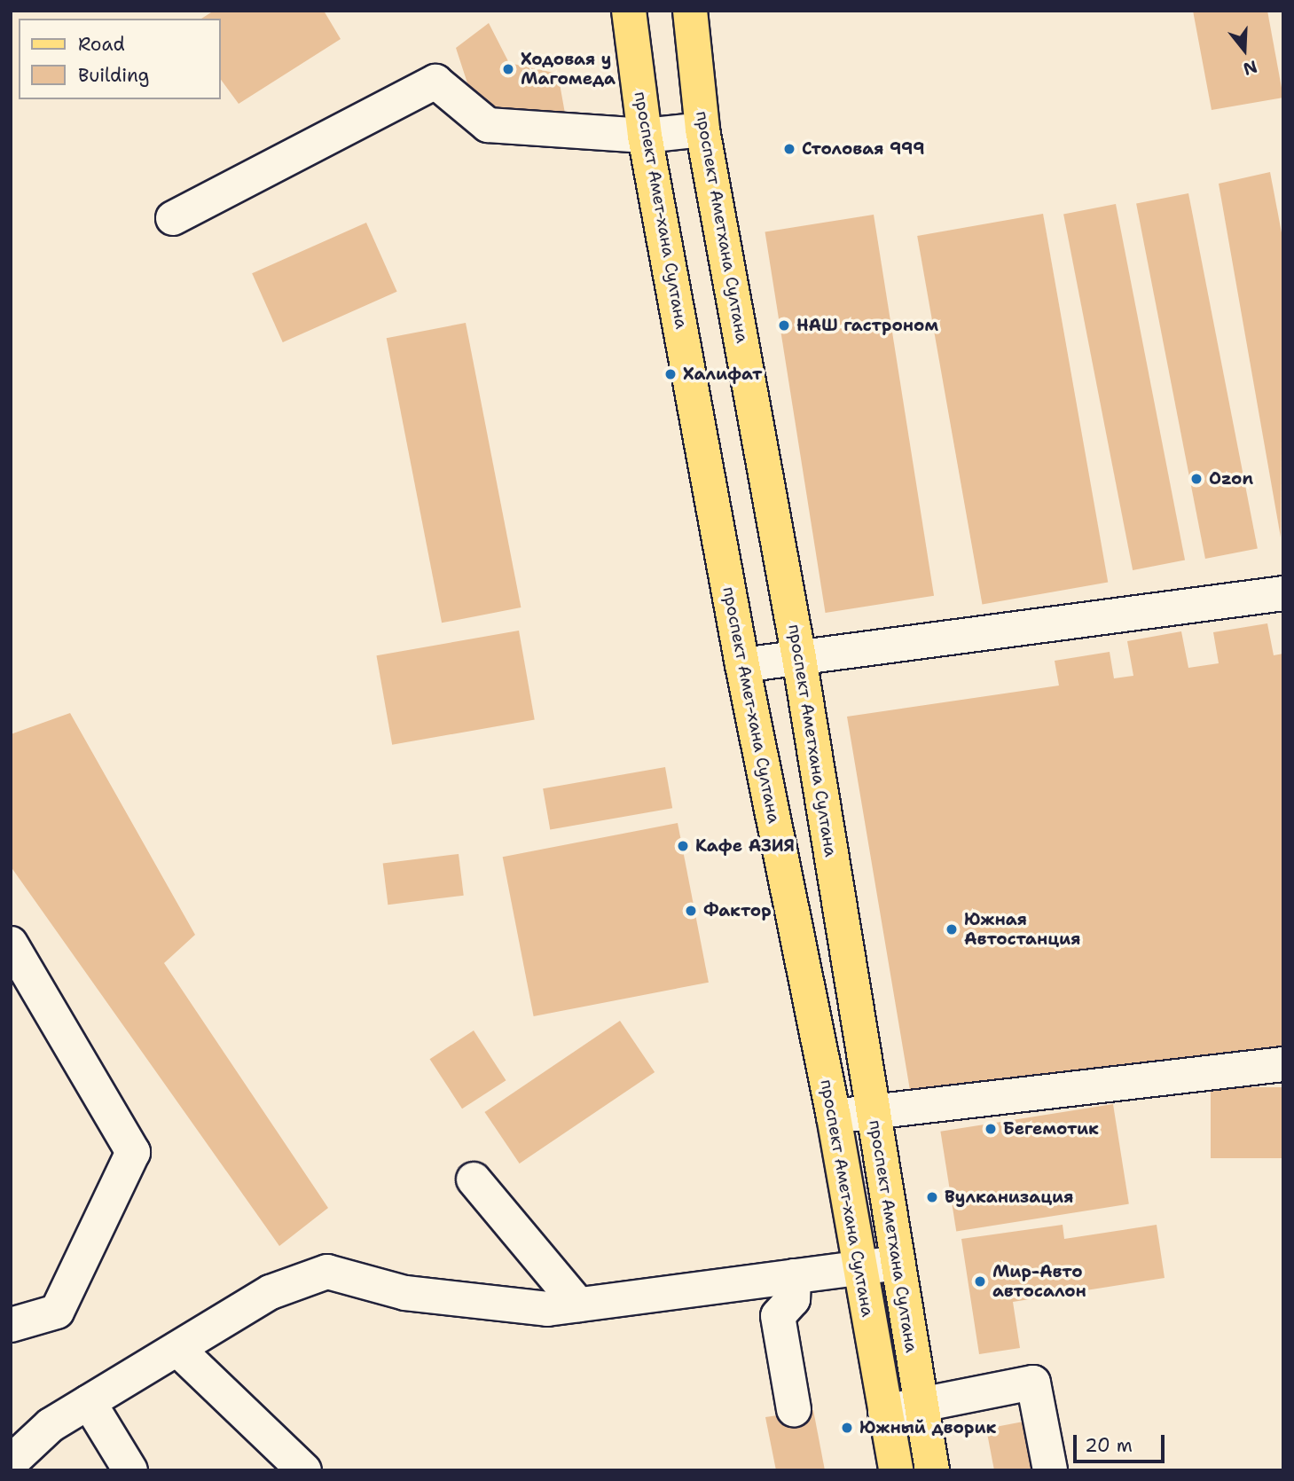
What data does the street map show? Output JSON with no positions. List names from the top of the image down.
{
  "streets": {
    "main road": ["проспект Амет-хана Султана", "проспект Аметхана Султана"]
  },
  "places": [
    "Ходовая у Магомеда",
    "Столовая 999",
    "НАШ гастроном",
    "Халифат",
    "Ozon",
    "Кафе АЗИЯ",
    "Фактор",
    "Южная Автостанция",
    "Бегемотик",
    "Вулканизация",
    "Мир-Авто автосалон",
    "Южный дворик"
  ],
  "legend": ["Road", "Building"],
  "scale_bar": "20 m",
  "north": "bottom"
}
